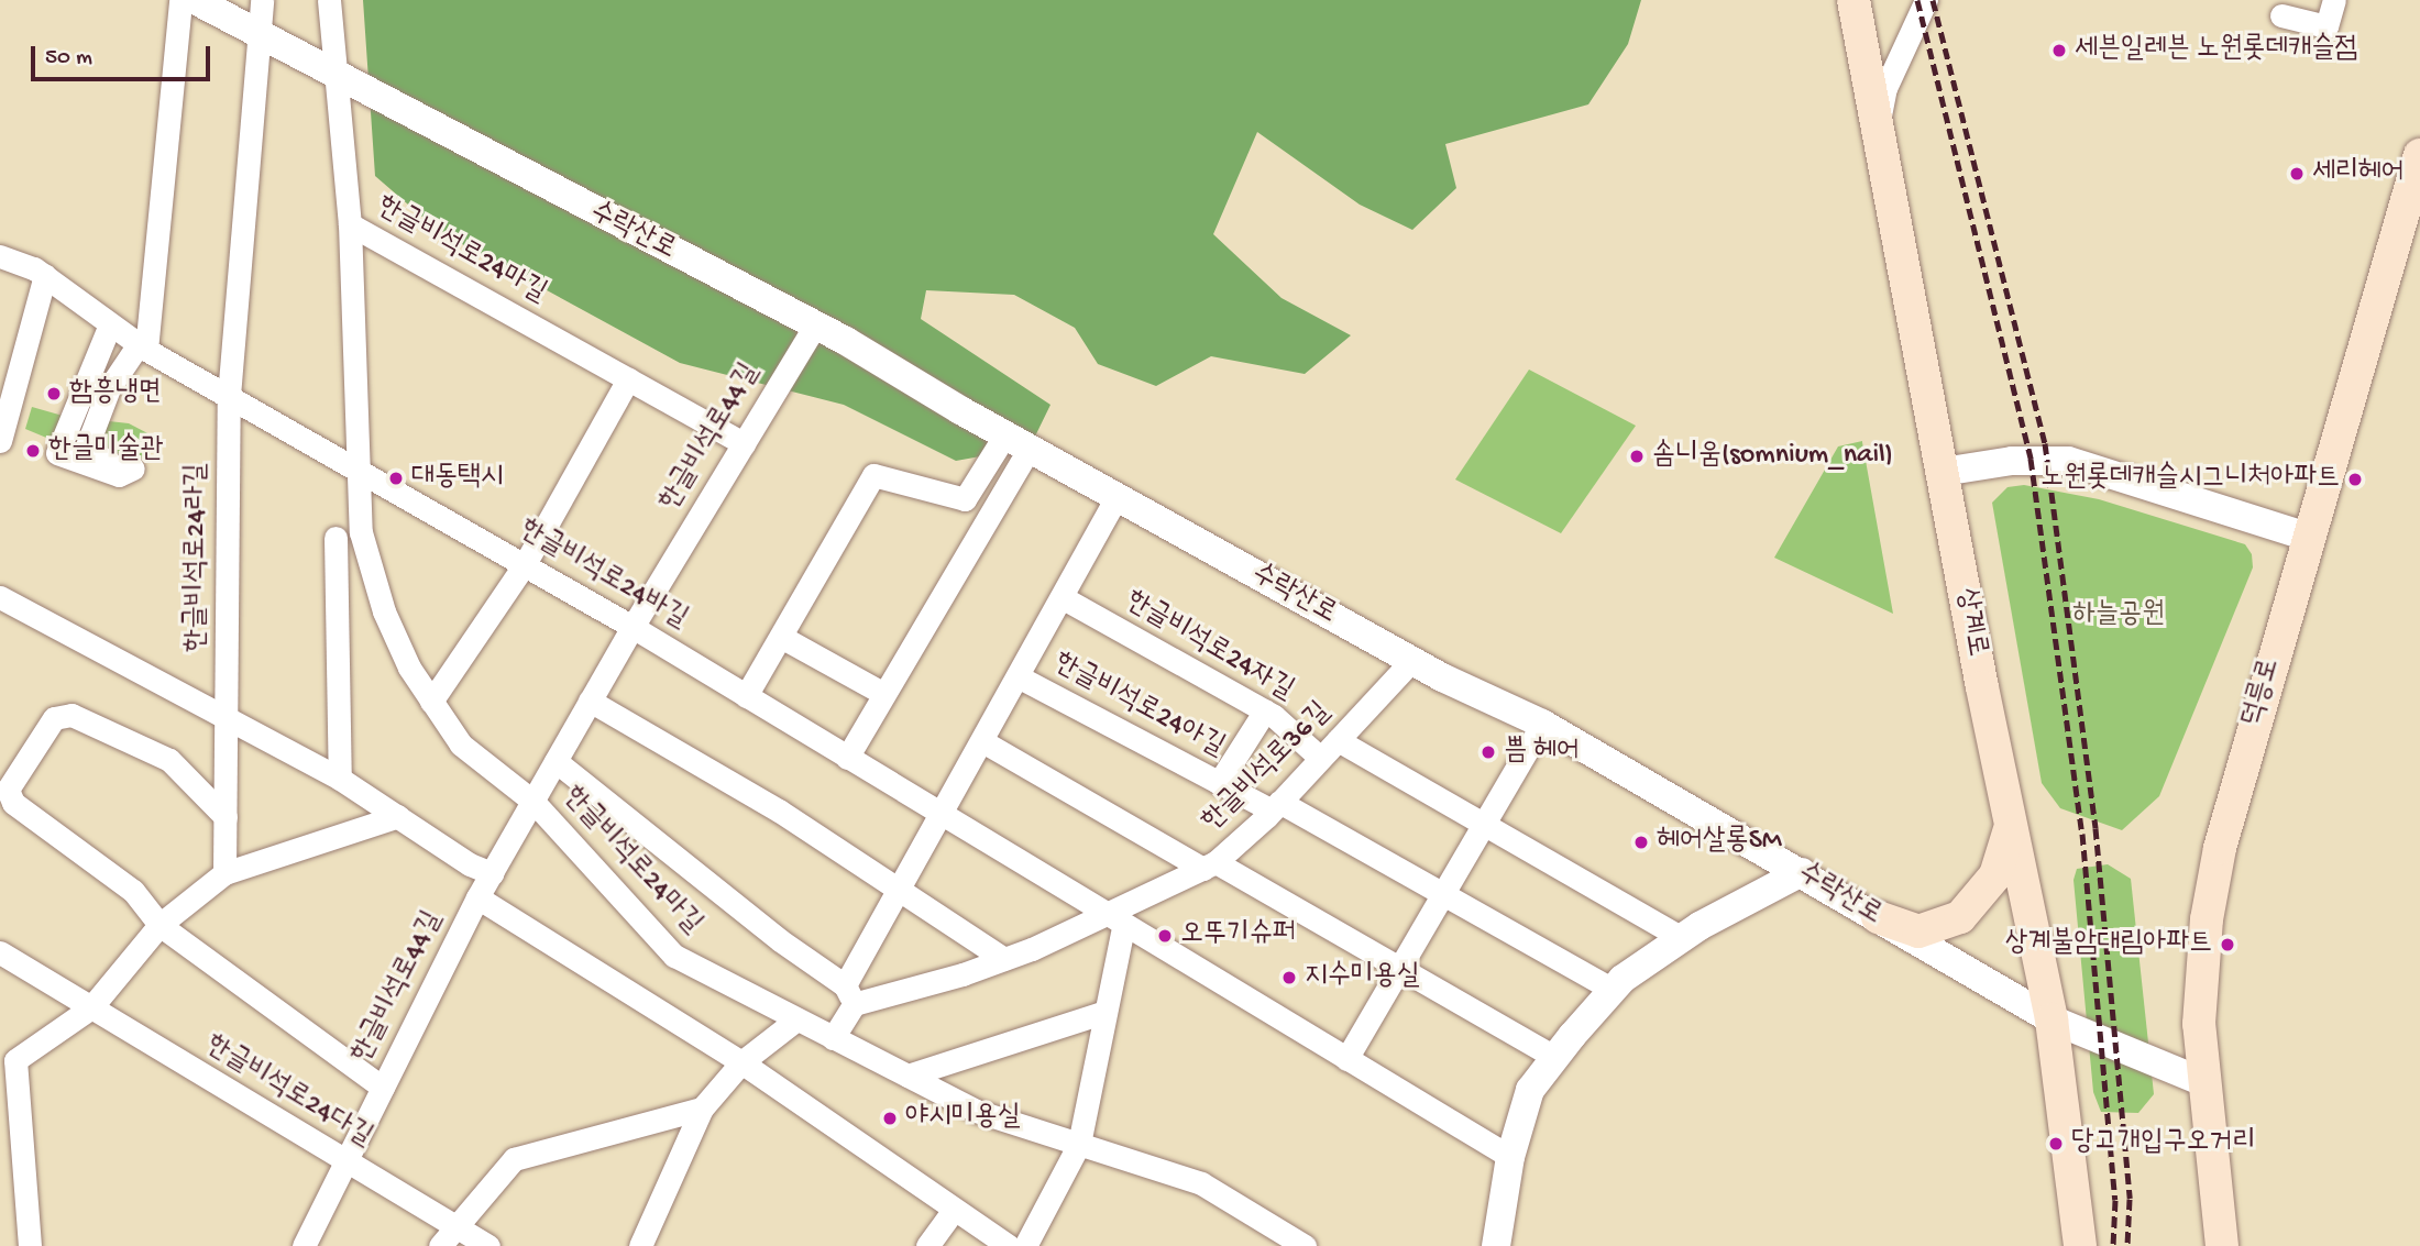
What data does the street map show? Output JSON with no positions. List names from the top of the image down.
{
  "streets": {
    "main road": ["상계로", "덕릉로"],
    "street": [
      "수락산로",
      "한글비석로24마길",
      "한글비석로44길",
      "한글비석로24라길",
      "한글비석로24바길",
      "한글비석로24자길",
      "한글비석로24아길",
      "한글비석로36길",
      "한글비석로24다길"
    ]
  },
  "crossings": [
    ["수락산로", "한글비석로24마길"],
    ["수락산로", "한글비석로44길"],
    ["수락산로", "상계로"],
    ["수락산로", "덕릉로"],
    ["수락산로", "한글비석로36길"],
    ["한글비석로24마길", "한글비석로44길"],
    ["한글비석로24마길", "한글비석로24바길"],
    ["한글비석로44길", "한글비석로24라길"],
    ["한글비석로44길", "한글비석로24바길"],
    ["한글비석로44길", "한글비석로24다길"],
    ["한글비석로24라길", "한글비석로24바길"],
    ["한글비석로24바길", "한글비석로36길"],
    ["한글비석로24자길", "한글비석로36길"],
    ["한글비석로24아길", "한글비석로36길"]
  ],
  "parks": ["하늘공원"],
  "places": [
    "세븐일레븐 노원롯데캐슬점",
    "세리헤어",
    "함흥냉면",
    "한글미술관",
    "솜니움(somnium_nail)",
    "대동택시",
    "노원롯데캐슬시그니처아파트",
    "쁨 헤어",
    "헤어살롱SM",
    "오뚜기슈퍼",
    "상계불암대림아파트",
    "지수미용실",
    "야시미용실",
    "당고개입구오거리"
  ],
  "scale_bar": "50 m"
}
